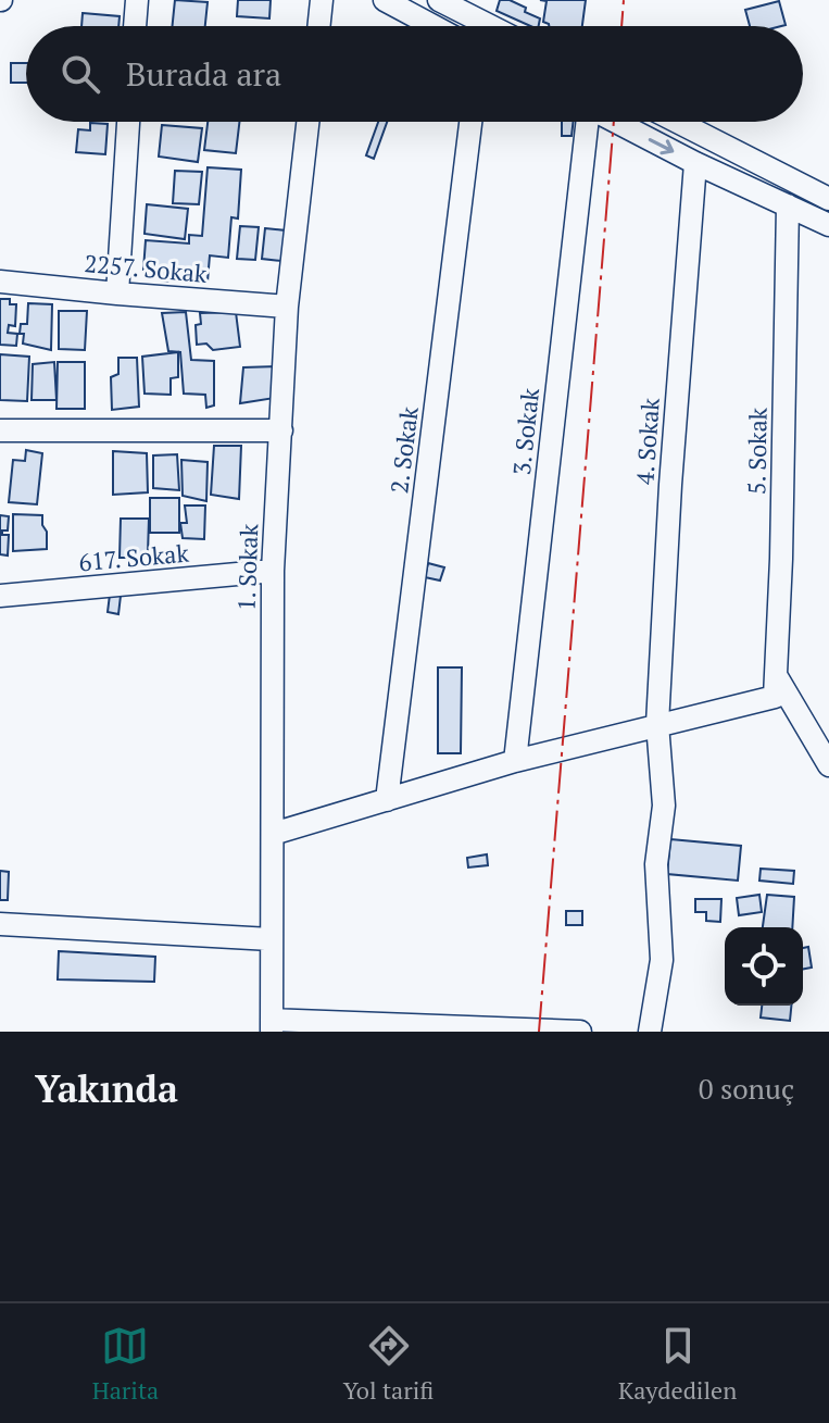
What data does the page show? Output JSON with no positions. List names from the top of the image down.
{
  "streets": {
    "street": [
      "2257. Sokak",
      "3. Sokak",
      "4. Sokak",
      "2. Sokak",
      "5. Sokak",
      "617. Sokak",
      "1. Sokak"
    ]
  },
  "crossings": [
    ["2257. Sokak", "1. Sokak"],
    ["617. Sokak", "1. Sokak"]
  ],
  "page": {
    "search": "Burada ara",
    "heading": ["Yakında", "0 sonuç"],
    "nav": ["Harita", "Yol tarifi", "Kaydedilen"]
  }
}
